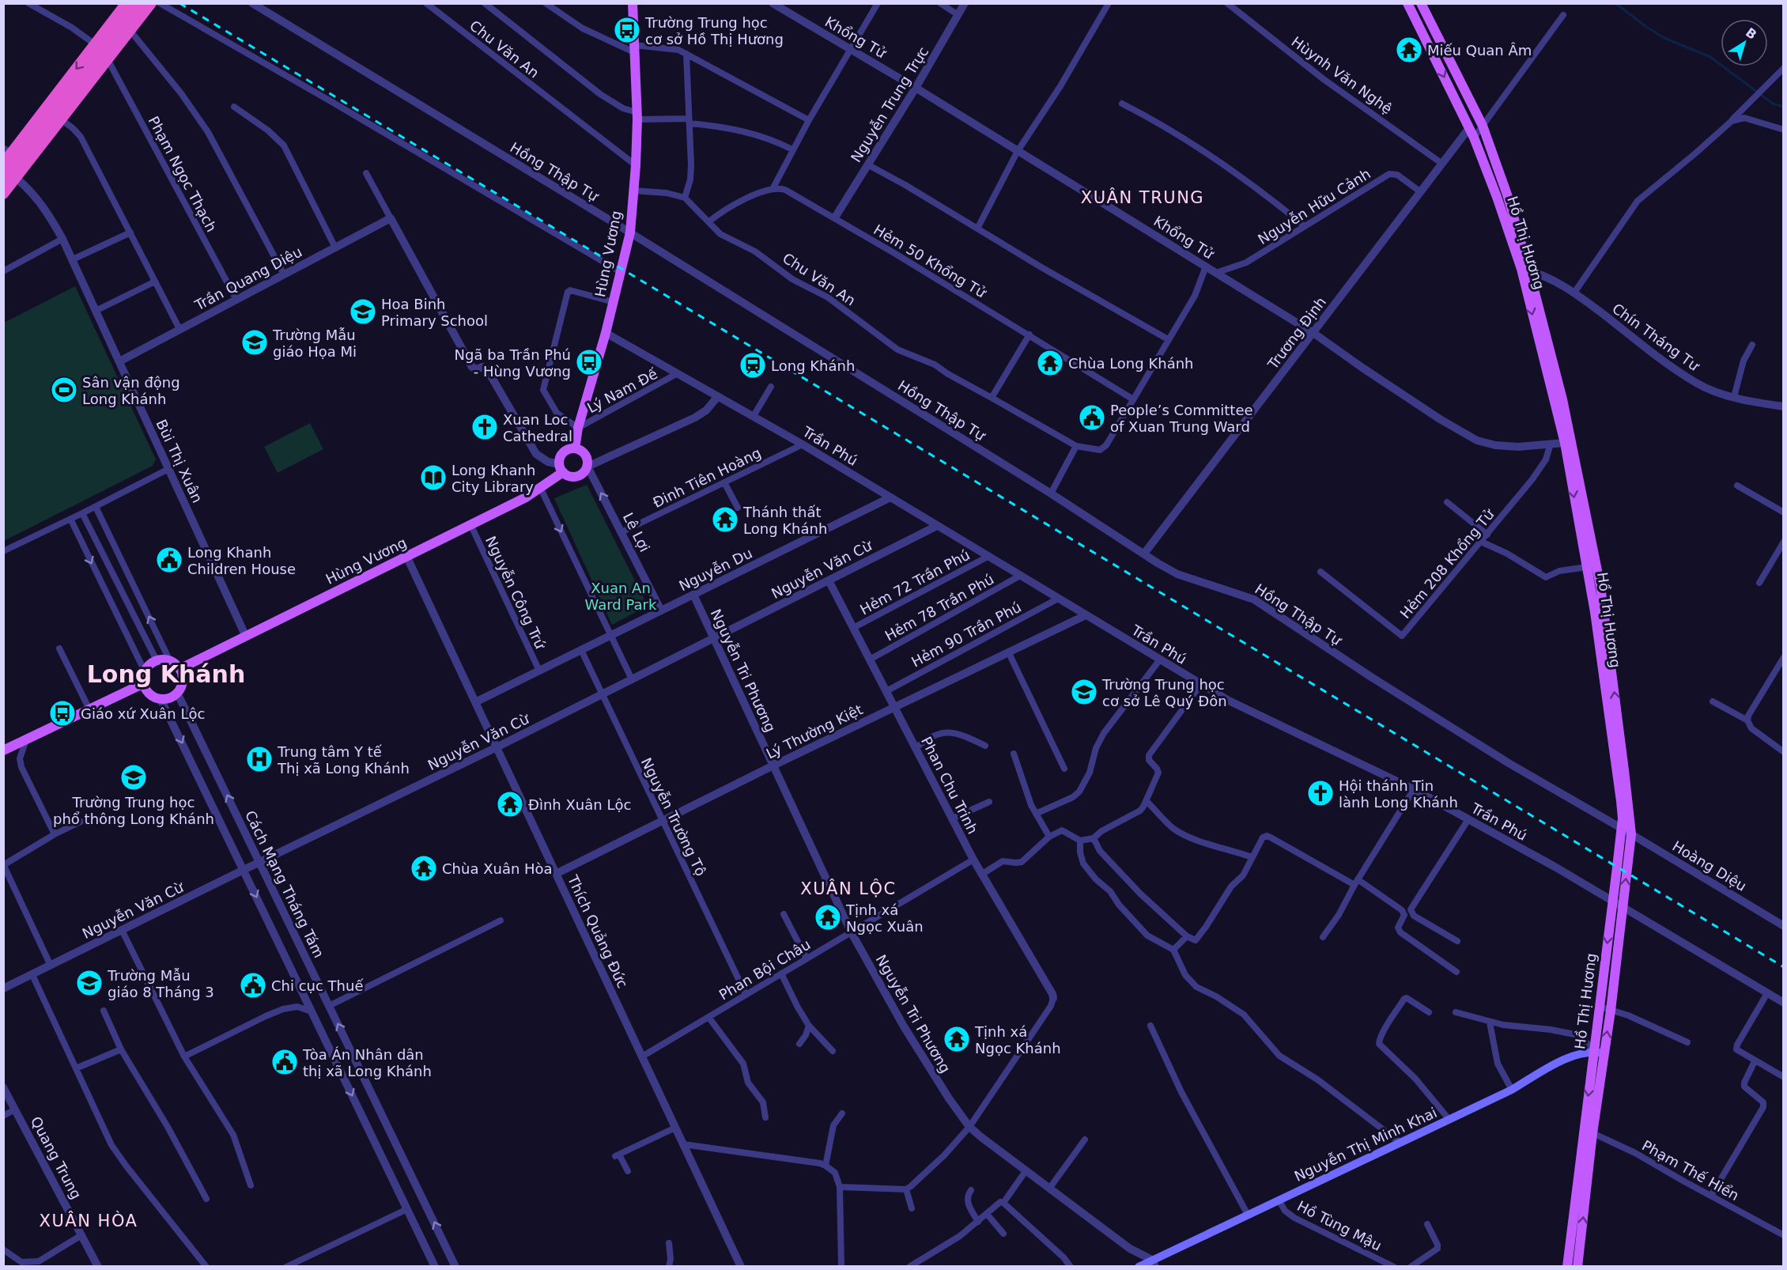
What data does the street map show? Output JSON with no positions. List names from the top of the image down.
{
  "streets": {
    "main road": ["Hồ Thị Hương", "Hùng Vương", "Nguyễn Thị Minh Khai"],
    "street": [
      "Khổng Tử",
      "Chu Văn An",
      "Hùynh Văn Nghệ",
      "Nguyễn Trung Trực",
      "Hồng Thập Tự",
      "Phạm Ngọc Thạch",
      "Nguyễn Hữu Cảnh",
      "Hẻm 50 Khổng Tử",
      "Trần Quang Diệu",
      "Trương Định",
      "Chín Tháng Tư",
      "Lý Nam Đế",
      "Trần Phú",
      "Bùi Thị Xuân",
      "Đinh Tiên Hoàng",
      "Lê Lợi",
      "Hẻm 208 Khổng Tử",
      "Nguyễn Du",
      "Nguyễn Văn Cừ",
      "Hẻm 72 Trần Phú",
      "Nguyễn Công Trứ",
      "Hẻm 78 Trần Phú",
      "Hẻm 90 Trần Phú",
      "Nguyễn Tri Phương",
      "Lý Thường Kiệt",
      "Phan Chu Trinh",
      "Nguyễn Trường Tộ",
      "Hoàng Diệu",
      "Cách Mạng Tháng Tám",
      "Thích Quảng Đức",
      "Phan Bội Châu",
      "Quang Trung",
      "Phạm Thế Hiển",
      "Hồ Tùng Mậu"
    ]
  },
  "crossings": [
    ["Khổng Tử", "Nguyễn Trung Trực"],
    ["Khổng Tử", "Nguyễn Hữu Cảnh"],
    ["Khổng Tử", "Hồ Thị Hương"],
    ["Khổng Tử", "Trương Định"],
    ["Khổng Tử", "Hẻm 208 Khổng Tử"],
    ["Chu Văn An", "Hùng Vương"],
    ["Hùynh Văn Nghệ", "Trương Định"],
    ["Nguyễn Trung Trực", "Hẻm 50 Khổng Tử"],
    ["Hồng Thập Tự", "Hồ Thị Hương"],
    ["Hồng Thập Tự", "Hùng Vương"],
    ["Hồng Thập Tự", "Trương Định"],
    ["Hồng Thập Tự", "Hoàng Diệu"],
    ["Phạm Ngọc Thạch", "Trần Quang Diệu"],
    ["Nguyễn Hữu Cảnh", "Trương Định"],
    ["Hồ Thị Hương", "Trương Định"],
    ["Hồ Thị Hương", "Chín Tháng Tư"],
    ["Hồ Thị Hương", "Trần Phú"],
    ["Hồ Thị Hương", "Hoàng Diệu"],
    ["Hồ Thị Hương", "Nguyễn Thị Minh Khai"],
    ["Hồ Thị Hương", "Phạm Thế Hiển"],
    ["Hùng Vương", "Lý Nam Đế"],
    ["Hùng Vương", "Trần Phú"],
    ["Hùng Vương", "Bùi Thị Xuân"],
    ["Hùng Vương", "Lê Lợi"],
    ["Hùng Vương", "Nguyễn Công Trứ"],
    ["Hùng Vương", "Cách Mạng Tháng Tám"],
    ["Hùng Vương", "Thích Quảng Đức"],
    ["Trần Quang Diệu", "Bùi Thị Xuân"],
    ["Lý Nam Đế", "Trần Phú"],
    ["Trần Phú", "Đinh Tiên Hoàng"],
    ["Trần Phú", "Nguyễn Du"],
    ["Trần Phú", "Nguyễn Văn Cừ"],
    ["Trần Phú", "Hẻm 72 Trần Phú"],
    ["Trần Phú", "Hẻm 78 Trần Phú"],
    ["Trần Phú", "Hẻm 90 Trần Phú"],
    ["Trần Phú", "Lý Thường Kiệt"],
    ["Đinh Tiên Hoàng", "Lê Lợi"],
    ["Lê Lợi", "Nguyễn Du"],
    ["Nguyễn Du", "Nguyễn Công Trứ"],
    ["Nguyễn Du", "Nguyễn Tri Phương"],
    ["Nguyễn Du", "Nguyễn Trường Tộ"],
    ["Nguyễn Du", "Thích Quảng Đức"],
    ["Nguyễn Văn Cừ", "Nguyễn Tri Phương"],
    ["Nguyễn Văn Cừ", "Phan Chu Trinh"],
    ["Nguyễn Văn Cừ", "Nguyễn Trường Tộ"],
    ["Nguyễn Văn Cừ", "Cách Mạng Tháng Tám"],
    ["Nguyễn Văn Cừ", "Thích Quảng Đức"],
    ["Hẻm 72 Trần Phú", "Phan Chu Trinh"],
    ["Hẻm 78 Trần Phú", "Phan Chu Trinh"],
    ["Hẻm 90 Trần Phú", "Phan Chu Trinh"],
    ["Nguyễn Tri Phương", "Lý Thường Kiệt"],
    ["Nguyễn Tri Phương", "Phan Bội Châu"],
    ["Nguyễn Tri Phương", "Nguyễn Thị Minh Khai"],
    ["Lý Thường Kiệt", "Phan Chu Trinh"],
    ["Lý Thường Kiệt", "Nguyễn Trường Tộ"],
    ["Lý Thường Kiệt", "Thích Quảng Đức"],
    ["Phan Chu Trinh", "Phan Bội Châu"],
    ["Nguyễn Trường Tộ", "Phan Bội Châu"],
    ["Thích Quảng Đức", "Phan Bội Châu"],
    ["Nguyễn Thị Minh Khai", "Hồ Tùng Mậu"]
  ],
  "districts": [
    "XUÂN TRUNG",
    "Long Khánh",
    "XUÂN LỘC",
    "XUÂN HÒA"
  ],
  "parks": ["Xuan An Ward Park"],
  "places": {
    "bus stop": ["Trường Trung học cơ sở Hồ Thị Hương", "Ngã ba Trần Phú - Hùng Vương", "Giáo xứ Xuân Lộc"],
    "temple": [
      "Miếu Quan Âm",
      "Chùa Long Khánh",
      "Thánh thất Long Khánh",
      "Đình Xuân Lộc",
      "Chùa Xuân Hòa",
      "Tịnh xá Ngọc Xuân",
      "Tịnh xá Ngọc Khánh"
    ],
    "school or university": [
      "Hoa Binh Primary School",
      "Trường Mẫu giáo Họa Mi",
      "Trường Trung học cơ sở Lê Quý Đôn",
      "Trường Trung học phổ thông Long Khánh",
      "Trường Mẫu giáo 8 Tháng 3"
    ],
    "station": ["Long Khánh"],
    "sports": ["Sân vận động Long Khánh"],
    "public building": [
      "People’s Committee of Xuan Trung Ward",
      "Long Khanh Children House",
      "Chi cục Thuế",
      "Tòa Án Nhân dân thị xã Long Khánh"
    ],
    "church": ["Xuan Loc Cathedral", "Hội thánh Tin lành Long Khánh"],
    "library": ["Long Khanh City Library"],
    "hospital": ["Trung tâm Y tế Thị xã Long Khánh"]
  },
  "north": "top right"
}
